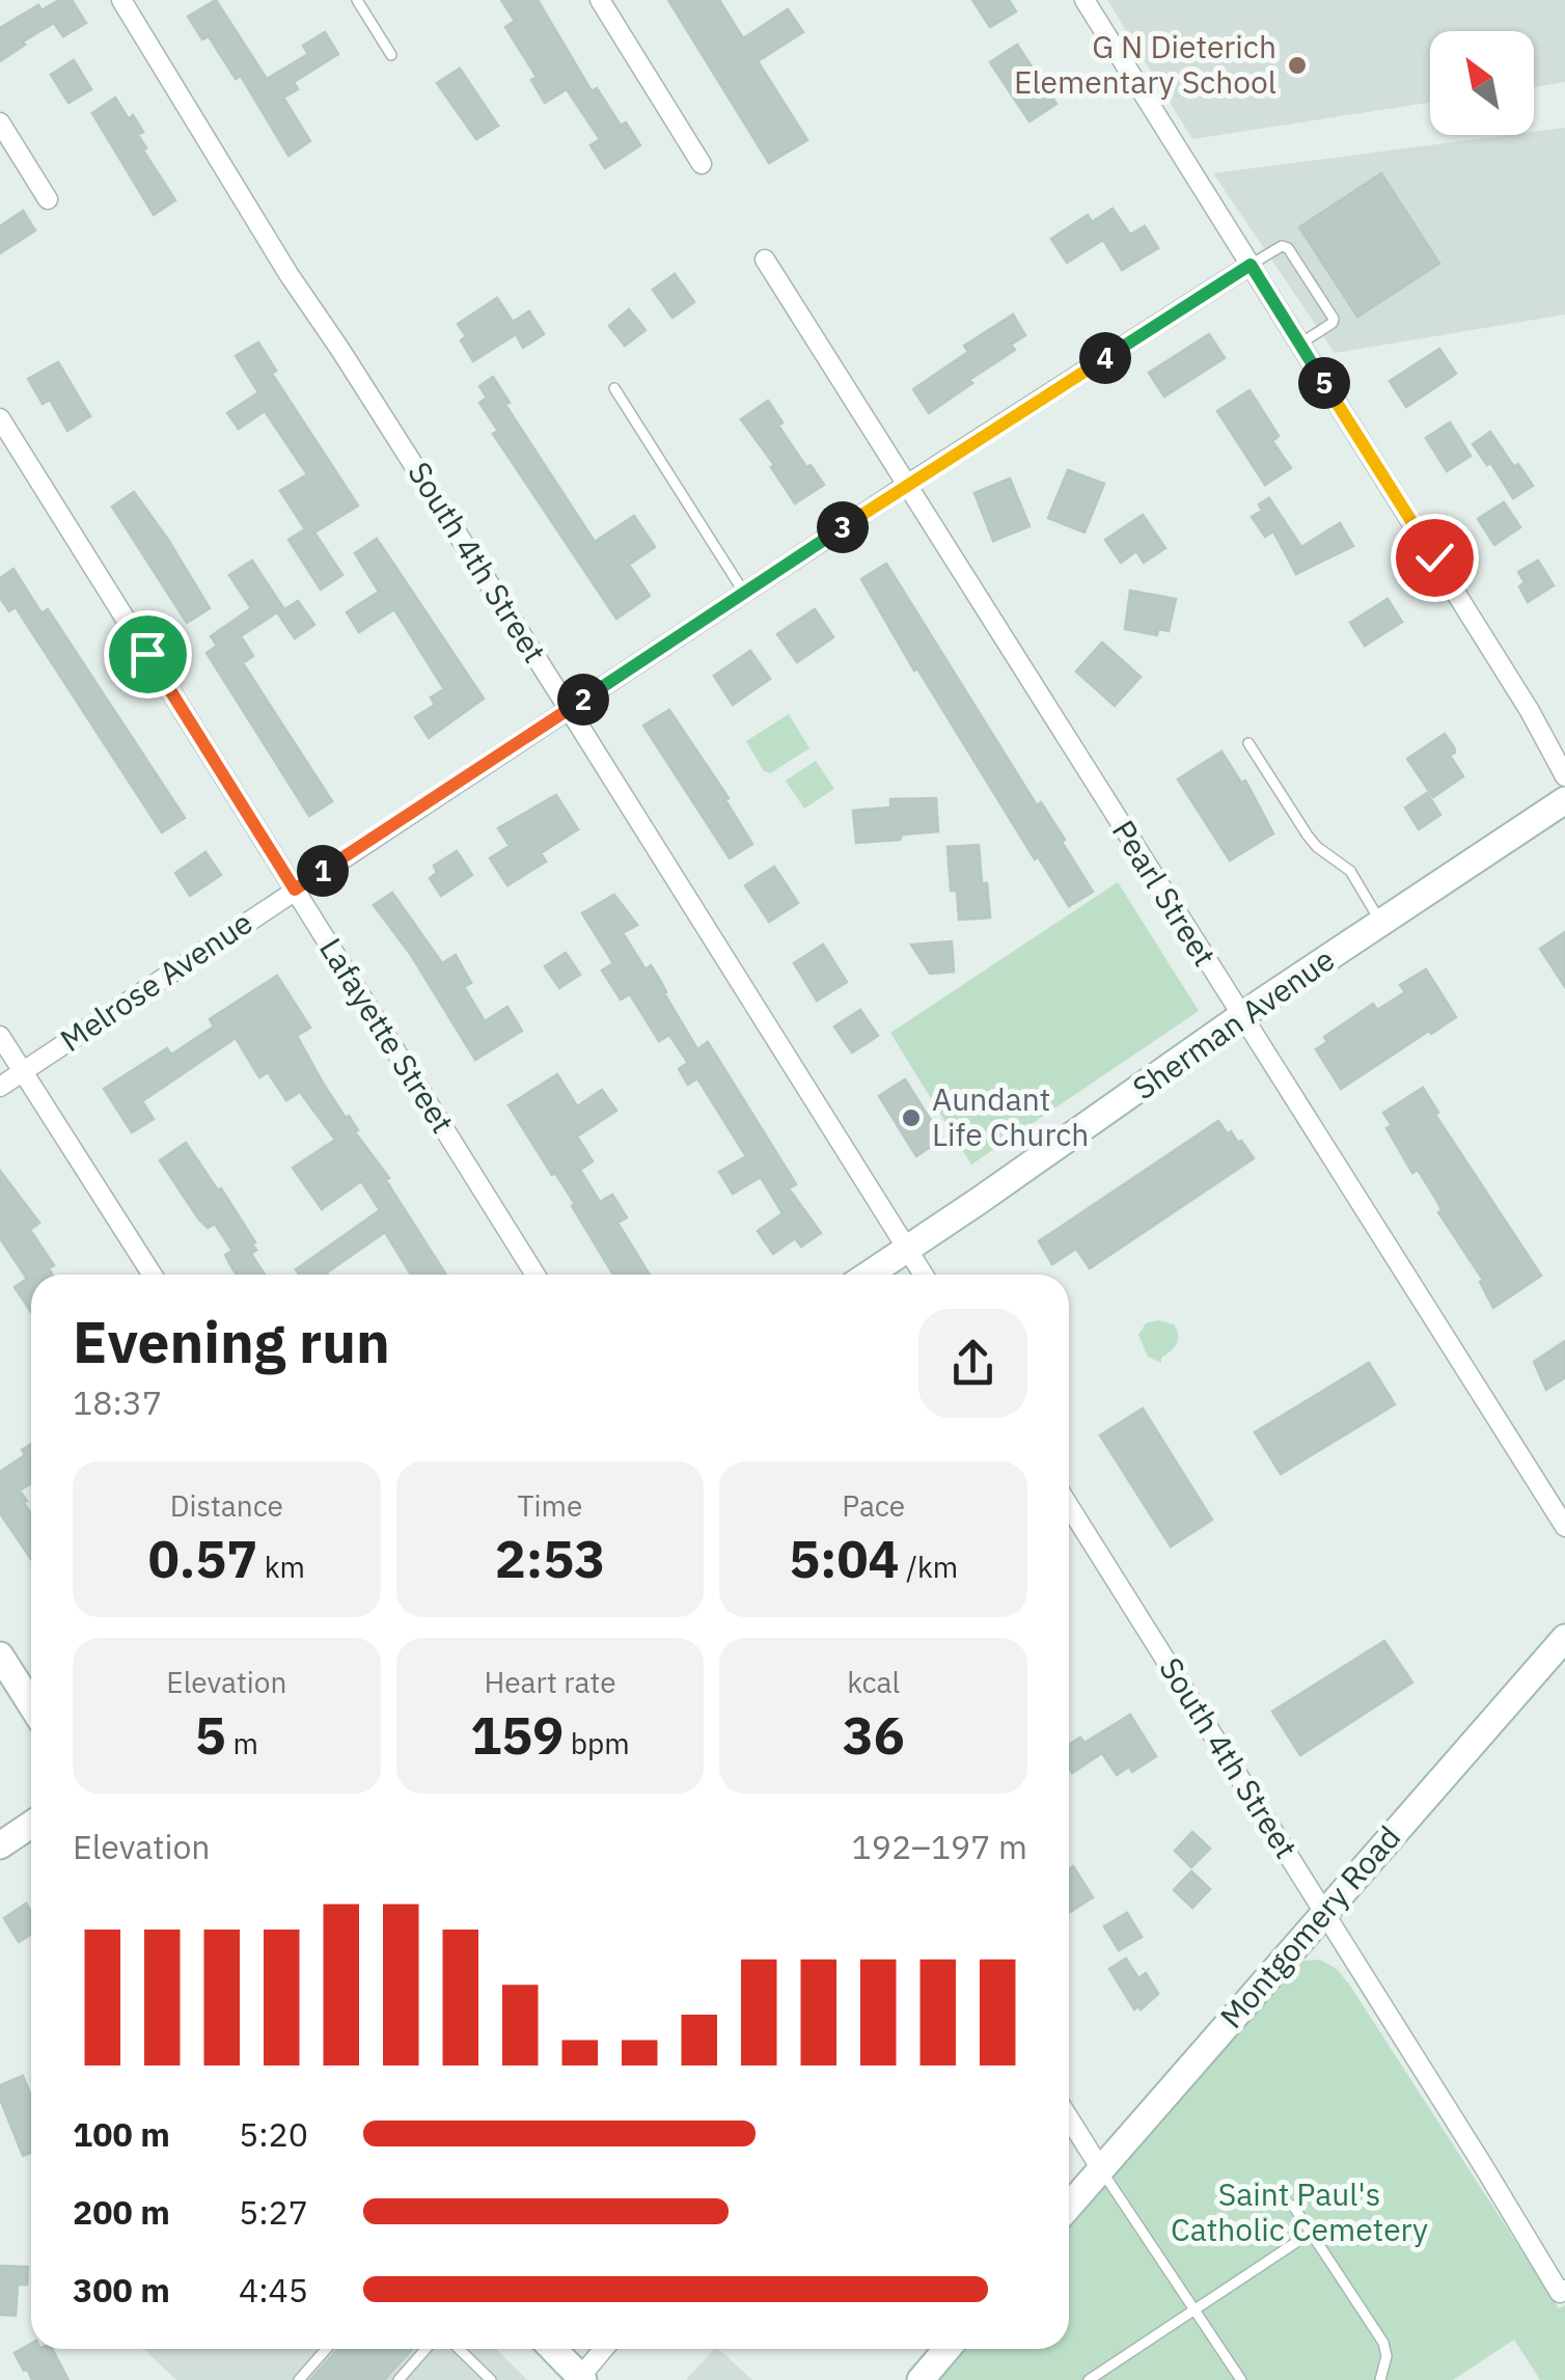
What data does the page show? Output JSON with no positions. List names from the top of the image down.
{
  "streets": {
    "street": [
      "South 4th Street",
      "Pearl Street",
      "Melrose Avenue",
      "Sherman Avenue",
      "Lafayette Street",
      "Montgomery Road"
    ]
  },
  "crossings": [
    ["South 4th Street", "Melrose Avenue"],
    ["South 4th Street", "Sherman Avenue"],
    ["South 4th Street", "Montgomery Road"],
    ["Pearl Street", "Melrose Avenue"],
    ["Pearl Street", "Sherman Avenue"],
    ["Melrose Avenue", "Lafayette Street"]
  ],
  "parks": ["Saint Paul's Catholic Cemetery"],
  "places": ["G N Dieterich Elementary School", "Aundant Life Church"],
  "north": "top left",
  "page": {
    "pins": [
      "4",
      "5",
      "3",
      "2",
      "1"
    ],
    "heading": ["Evening run", "18:37"],
    "stats": [
      ["Distance", "0.57 km"],
      ["Time", "2:53"],
      ["Pace", "5:04 /km"],
      ["Elevation", "5 m"],
      ["Heart rate", "159 bpm"],
      ["kcal", "36"]
    ],
    "chart": ["Elevation", "192–197 m"],
    "list": [
      {
        "name": "100 m",
        "note": "5:20"
      },
      {
        "name": "200 m",
        "note": "5:27"
      },
      {
        "name": "300 m",
        "note": "4:45"
      }
    ]
  }
}
